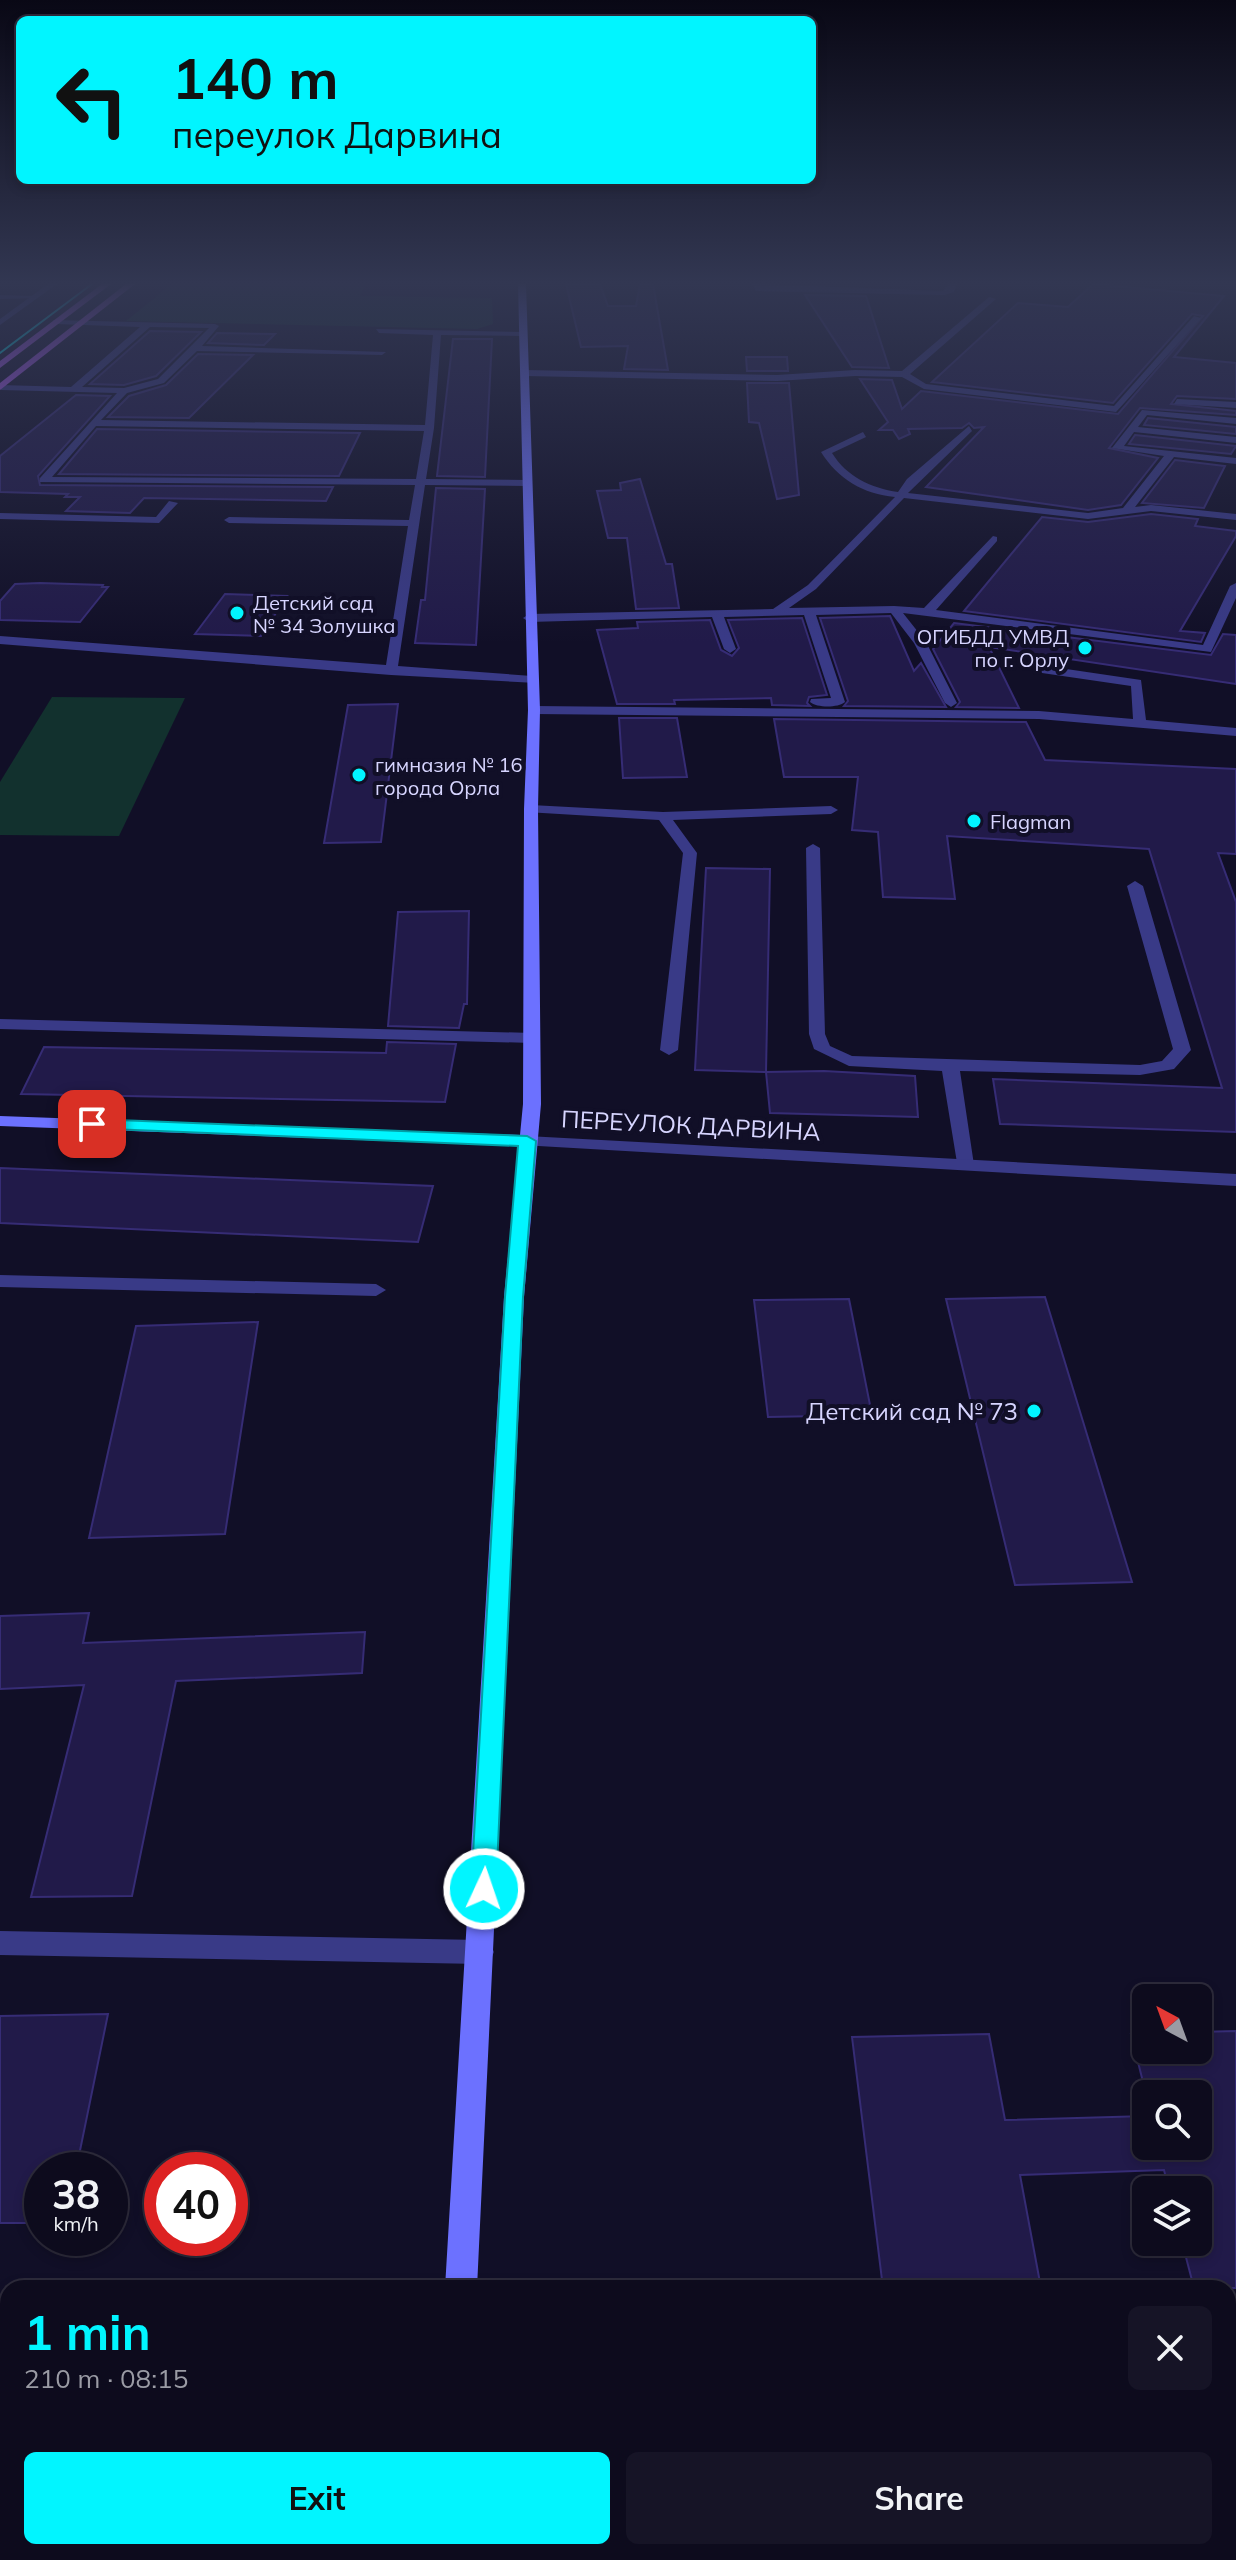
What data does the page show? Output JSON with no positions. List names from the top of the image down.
{
  "streets": {
    "street": ["ПЕРЕУЛОК ДАРВИНА"]
  },
  "places": [
    "Детский сад № 34 Золушка",
    "ОГИБДД УМВД по г. Орлу",
    "гимназия № 16 города Орла",
    "Flagman",
    "Детский сад № 73"
  ],
  "north": "top left",
  "page": {
    "turn": ["140 m", "переулок Дарвина"],
    "speed": "38 km/h",
    "limit": "40",
    "heading": ["1 min", "210 m · 08:15"],
    "buttons": ["Exit", "Share"]
  }
}
